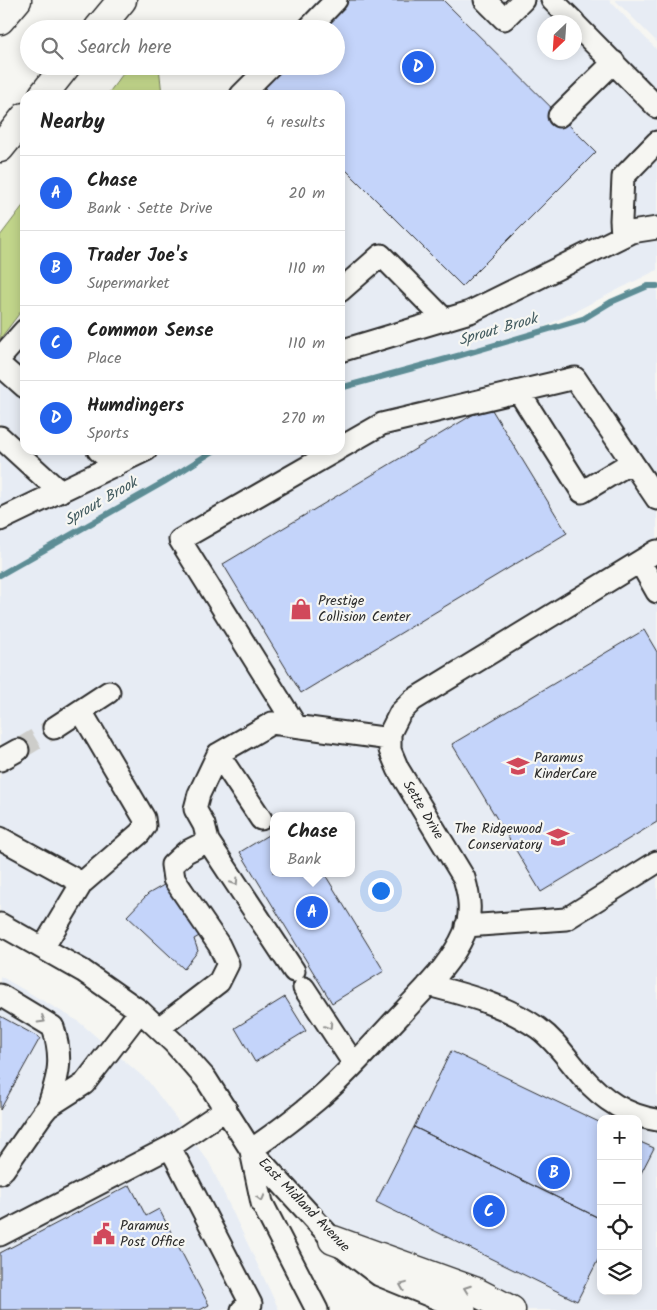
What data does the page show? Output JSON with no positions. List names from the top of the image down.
{
  "streets": {
    "street": ["Sette Drive", "East Midland Avenue"]
  },
  "crossings": [
    ["Sette Drive", "East Midland Avenue"]
  ],
  "water": ["Sprout Brook"],
  "places": {
    "shop": ["Prestige Collision Center"],
    "school or university": ["Paramus KinderCare", "The Ridgewood Conservatory"],
    "public building": ["Paramus Post Office"]
  },
  "north": "bottom left",
  "page": {
    "search": "Search here",
    "pins": [
      "D",
      "A",
      "B",
      "C"
    ],
    "heading": ["Nearby", "4 results"],
    "list": [
      {
        "mark": "A",
        "name": "Chase",
        "note": "Bank · Sette Drive",
        "value": "20 m"
      },
      {
        "mark": "B",
        "name": "Trader Joe's",
        "note": "Supermarket",
        "value": "110 m"
      },
      {
        "mark": "C",
        "name": "Common Sense",
        "note": "Place",
        "value": "110 m"
      },
      {
        "mark": "D",
        "name": "Humdingers",
        "note": "Sports",
        "value": "270 m"
      }
    ],
    "popup": ["Chase", "Bank"],
    "map_buttons": ["+", "−"]
  }
}
